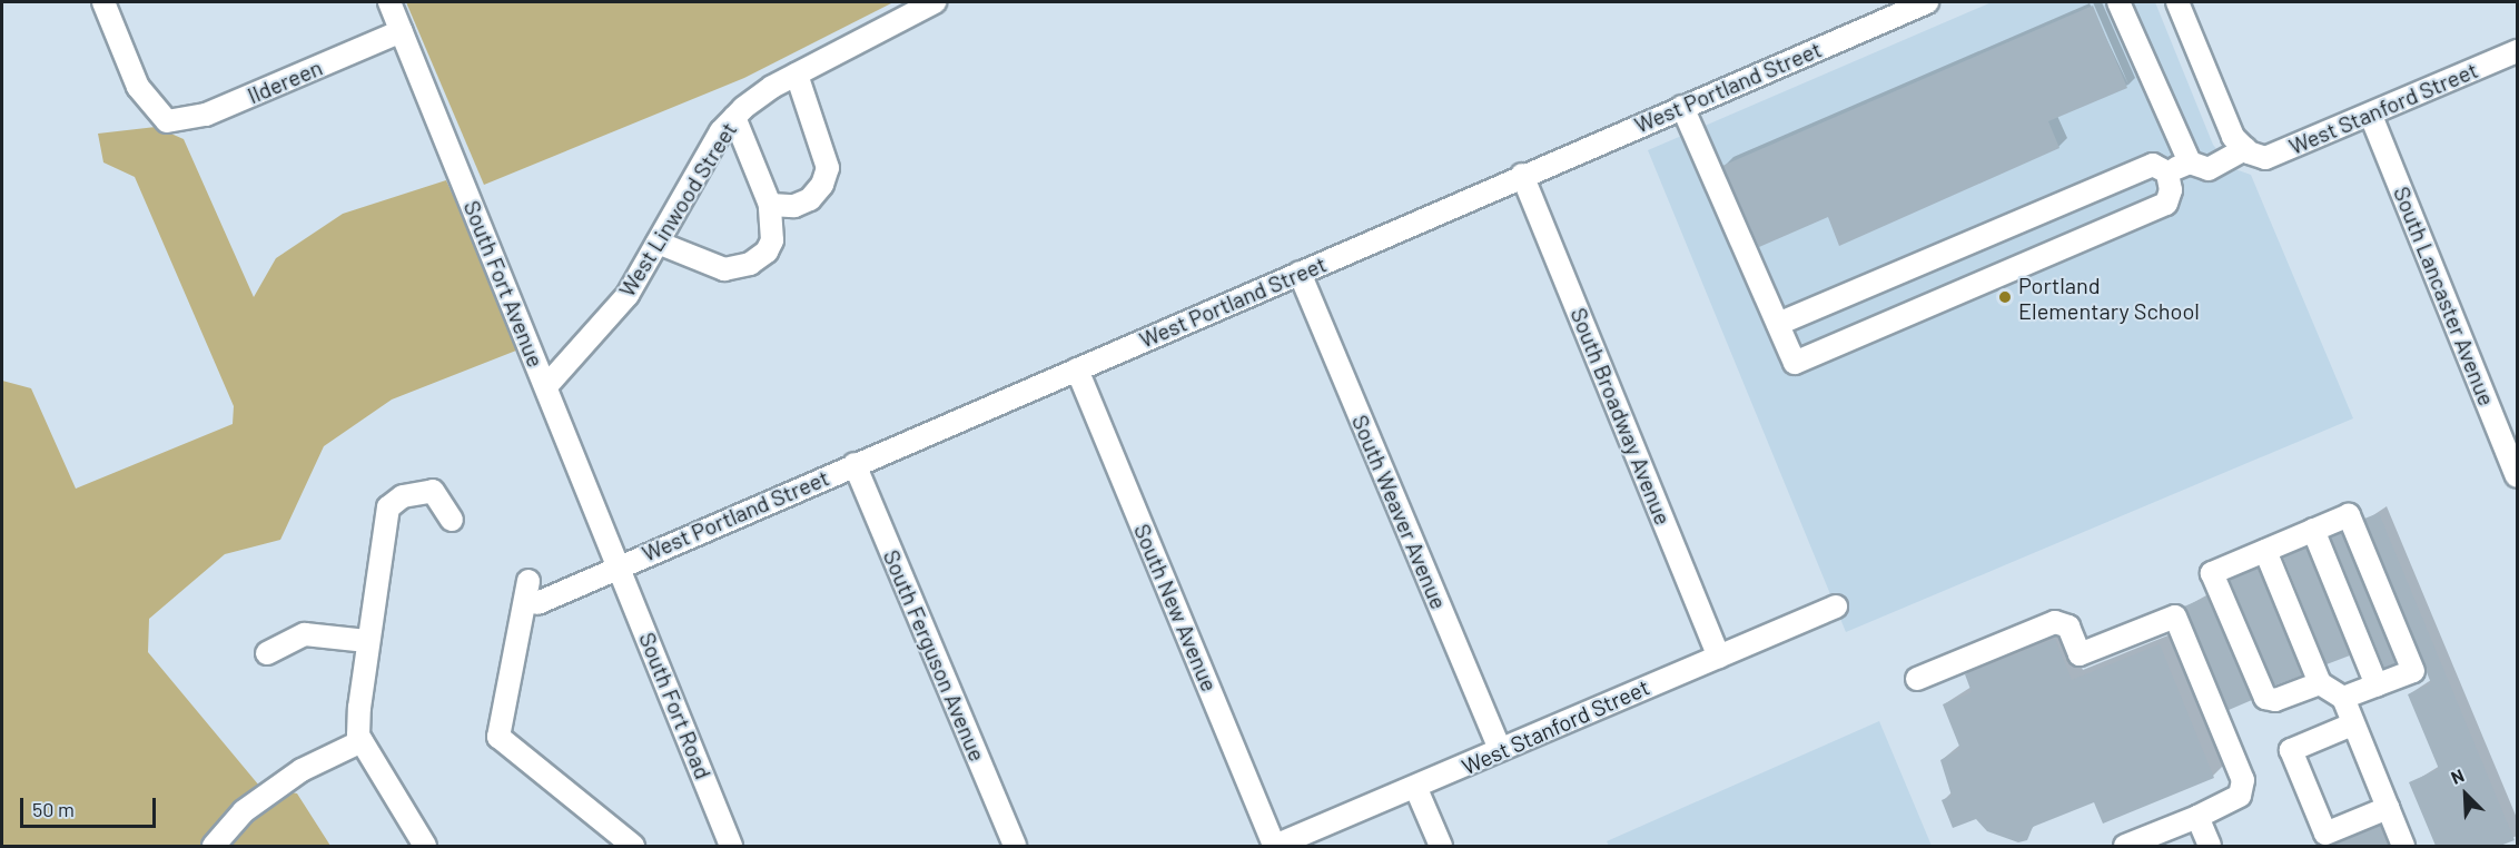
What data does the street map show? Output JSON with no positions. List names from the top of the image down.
{
  "streets": {
    "street": [
      "Ildereen",
      "West Portland Street",
      "West Stanford Street",
      "West Linwood Street",
      "South Fort Avenue",
      "South Lancaster Avenue",
      "South Broadway Avenue",
      "South Weaver Avenue",
      "South New Avenue",
      "South Ferguson Avenue",
      "South Fort Road"
    ]
  },
  "crossings": [
    ["Ildereen", "South Fort Avenue"],
    ["West Portland Street", "South Fort Avenue"],
    ["West Portland Street", "South Broadway Avenue"],
    ["West Portland Street", "South Weaver Avenue"],
    ["West Portland Street", "South New Avenue"],
    ["West Portland Street", "South Ferguson Avenue"],
    ["West Portland Street", "South Fort Road"],
    ["West Stanford Street", "South Lancaster Avenue"],
    ["West Stanford Street", "South Broadway Avenue"],
    ["West Stanford Street", "South Weaver Avenue"],
    ["West Stanford Street", "South New Avenue"],
    ["West Linwood Street", "South Fort Avenue"],
    ["South Fort Avenue", "South Fort Road"]
  ],
  "places": ["Portland Elementary School"],
  "scale_bar": "50 m",
  "north": "top left"
}
